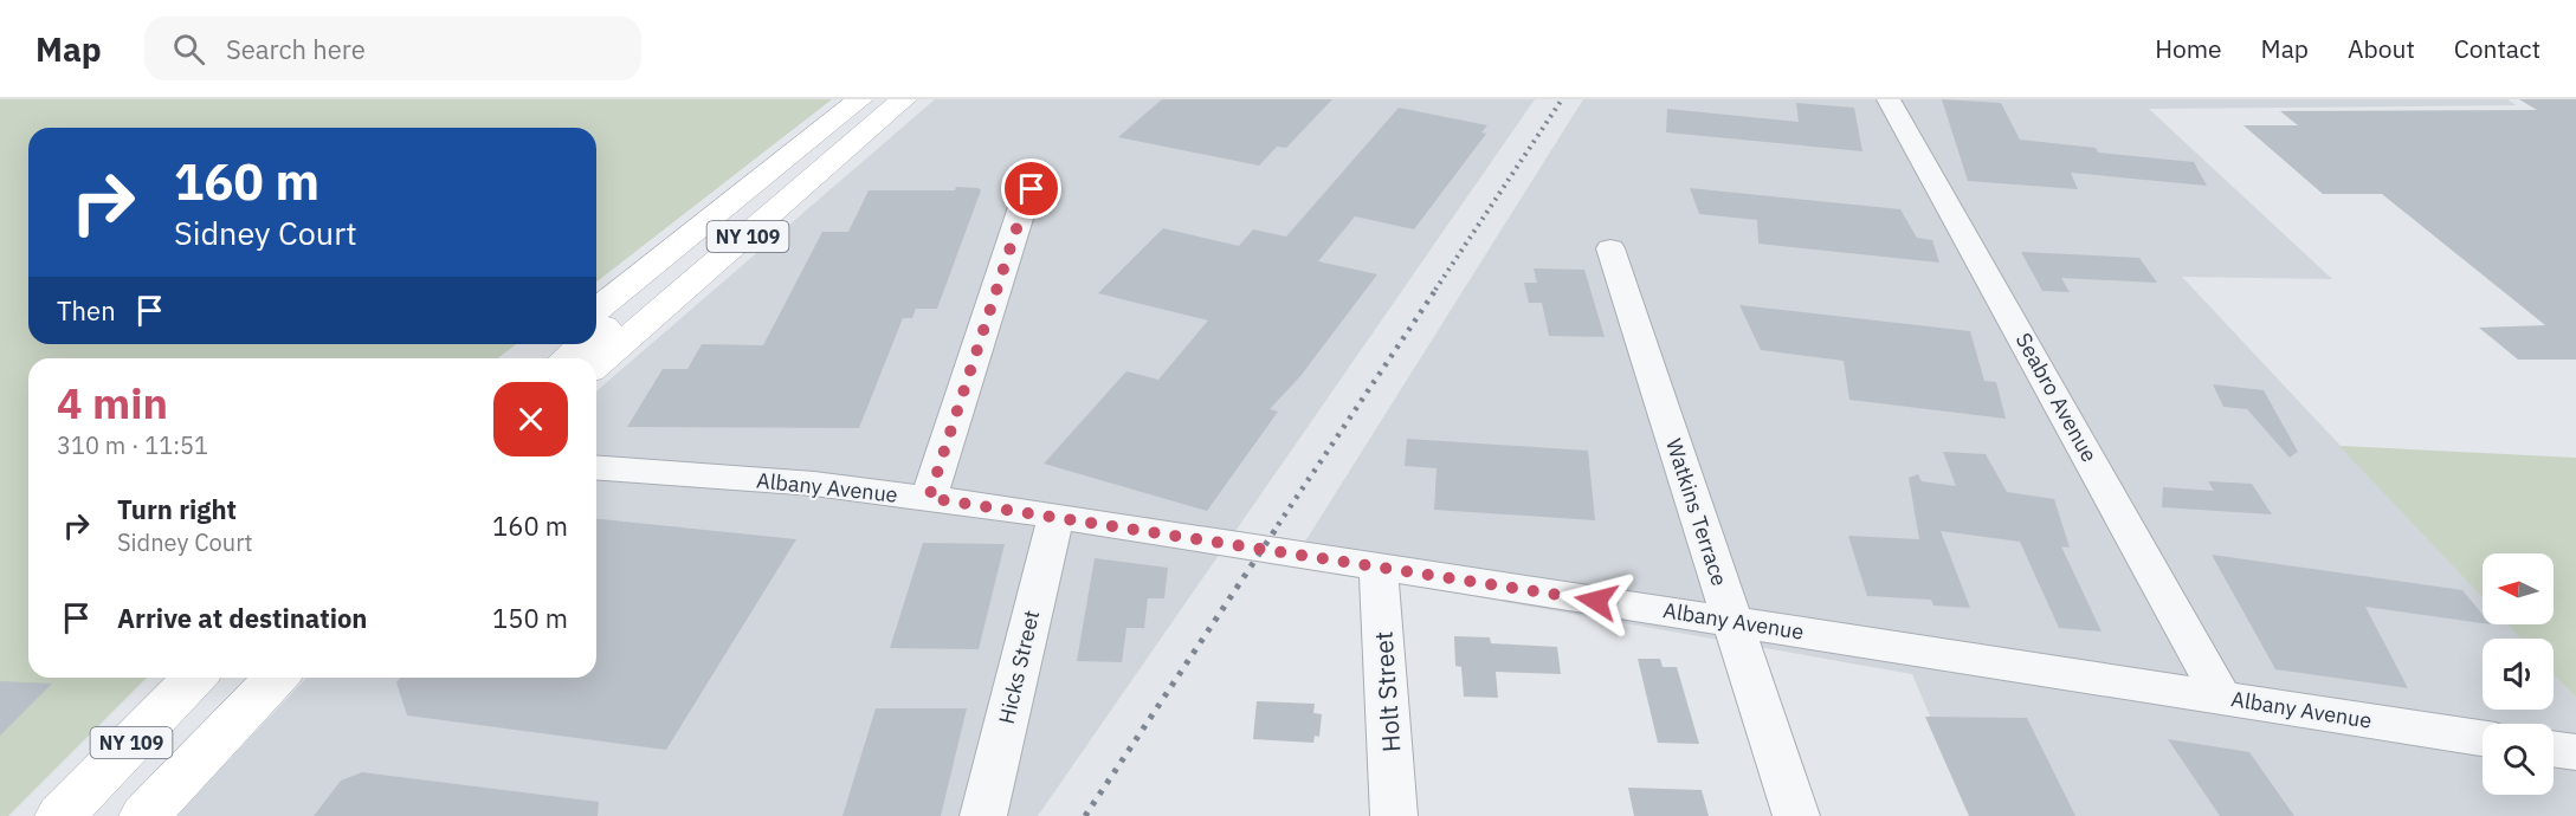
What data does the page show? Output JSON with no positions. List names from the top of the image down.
{
  "streets": {
    "main road": ["NY 109"],
    "street": [
      "Seabro Avenue",
      "Albany Avenue",
      "Watkins Terrace",
      "Hicks Street",
      "Holt Street"
    ]
  },
  "crossings": [
    ["Seabro Avenue", "Albany Avenue"],
    ["Albany Avenue", "Watkins Terrace"],
    ["Albany Avenue", "Hicks Street"],
    ["Albany Avenue", "Holt Street"]
  ],
  "north": "left",
  "page": {
    "header": "Map",
    "search": "Search here",
    "nav": [
      "Home",
      "Map",
      "About",
      "Contact"
    ],
    "turn": ["160 m", "Sidney Court"],
    "then": "Then",
    "heading": ["4 min", "310 m · 11:51"],
    "list": [
      {
        "name": "Turn right",
        "note": "Sidney Court",
        "value": "160 m"
      },
      {
        "name": "Arrive at destination",
        "value": "150 m"
      }
    ]
  }
}
